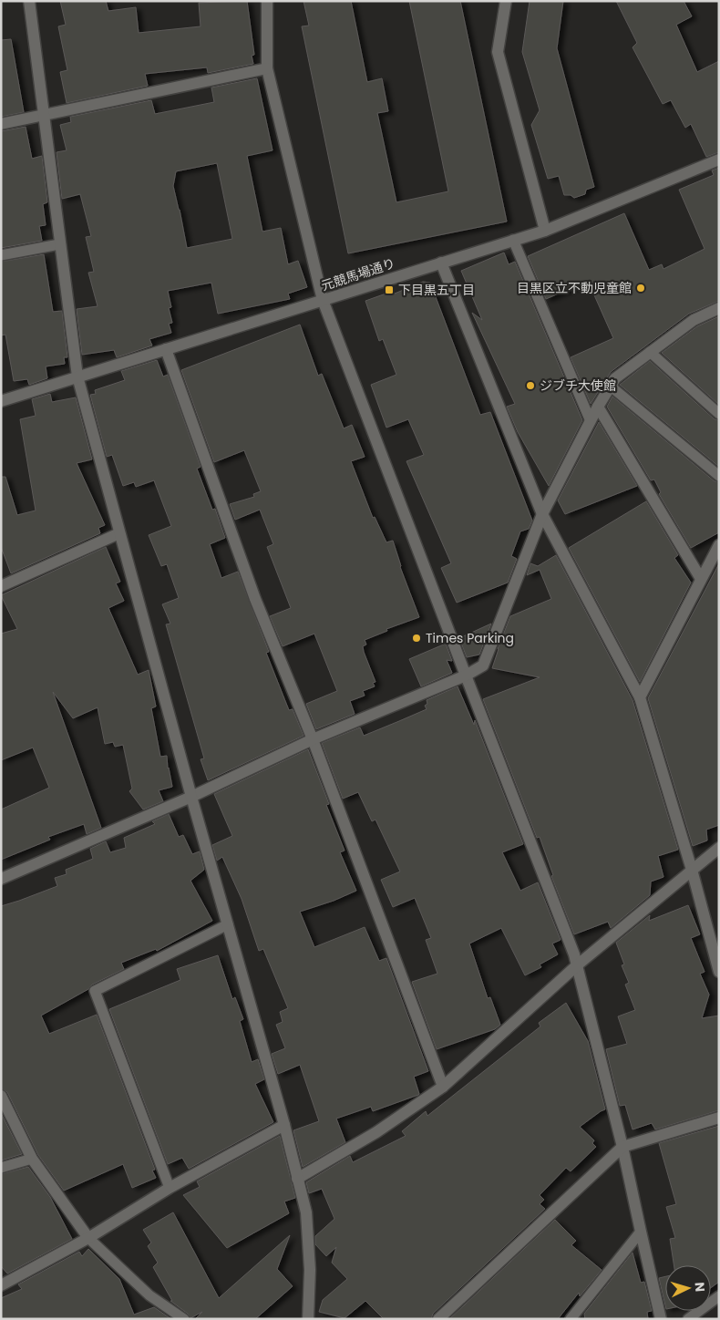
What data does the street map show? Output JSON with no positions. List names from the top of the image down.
{
  "streets": {
    "street": ["元競馬場通り"]
  },
  "places": {
    "other": ["目黒区立不動児童館", "ジブチ大使館", "Times Parking"],
    "transit": ["下目黒五丁目"]
  },
  "north": "right"
}
